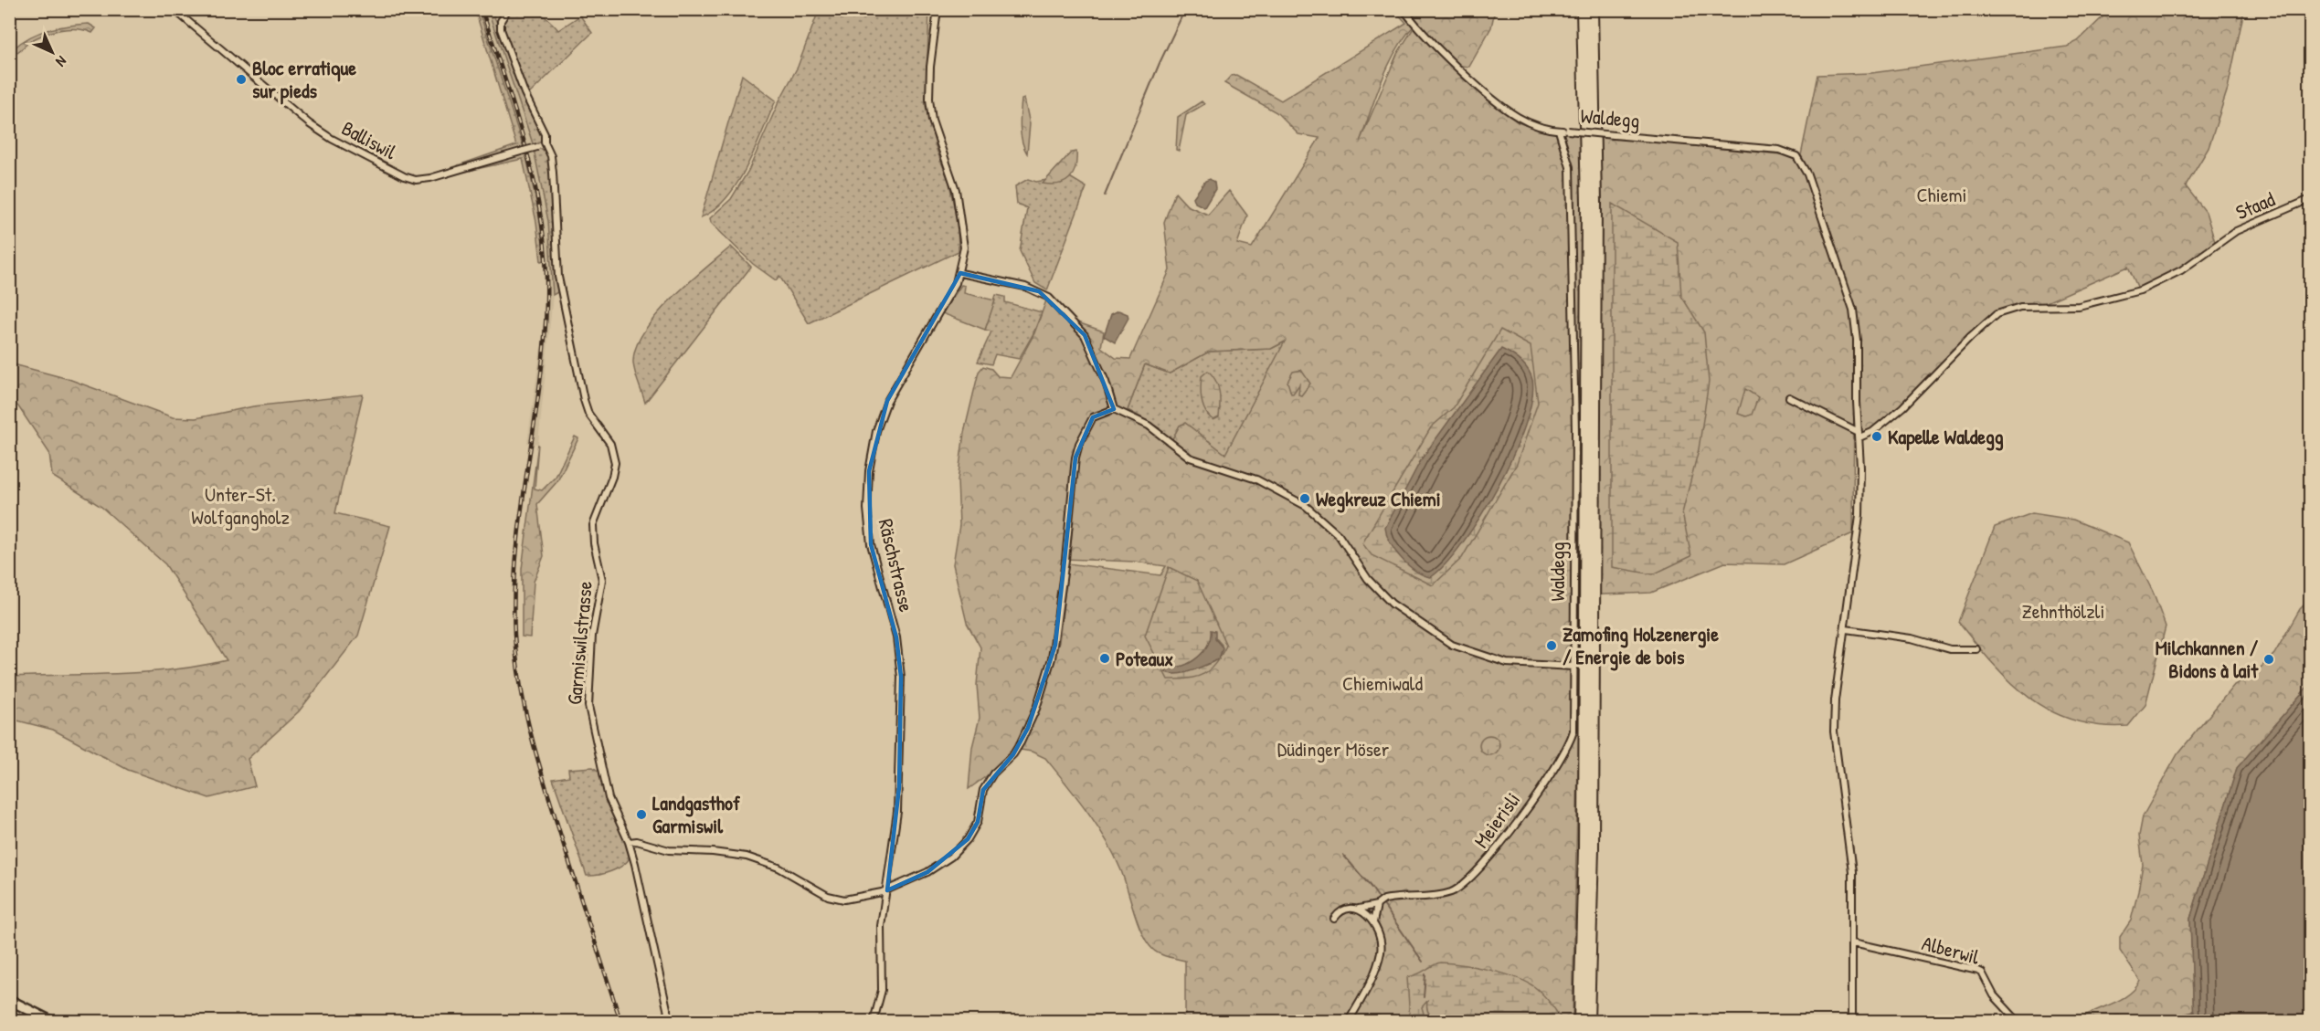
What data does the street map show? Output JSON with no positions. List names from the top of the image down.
{
  "streets": {
    "street": [
      "Waldegg",
      "Balliswil",
      "Staad",
      "Räschstrasse",
      "Garmiswilstrasse",
      "Meierisli",
      "Alberwil"
    ]
  },
  "crossings": [
    ["Waldegg", "Staad"],
    ["Waldegg", "Meierisli"],
    ["Waldegg", "Alberwil"],
    ["Balliswil", "Garmiswilstrasse"]
  ],
  "parks": [
    "Chiemi",
    "Unter-St. Wolfgangholz",
    "Zehnthölzli",
    "Chiemiwald",
    "Düdinger Möser"
  ],
  "places": [
    "Bloc erratique sur pieds",
    "Kapelle Waldegg",
    "Wegkreuz Chiemi",
    "Zamofing Holzenergie / Energie de bois",
    "Poteaux",
    "Milchkannen / Bidons à lait",
    "Landgasthof Garmiswil"
  ],
  "north": "bottom right"
}
